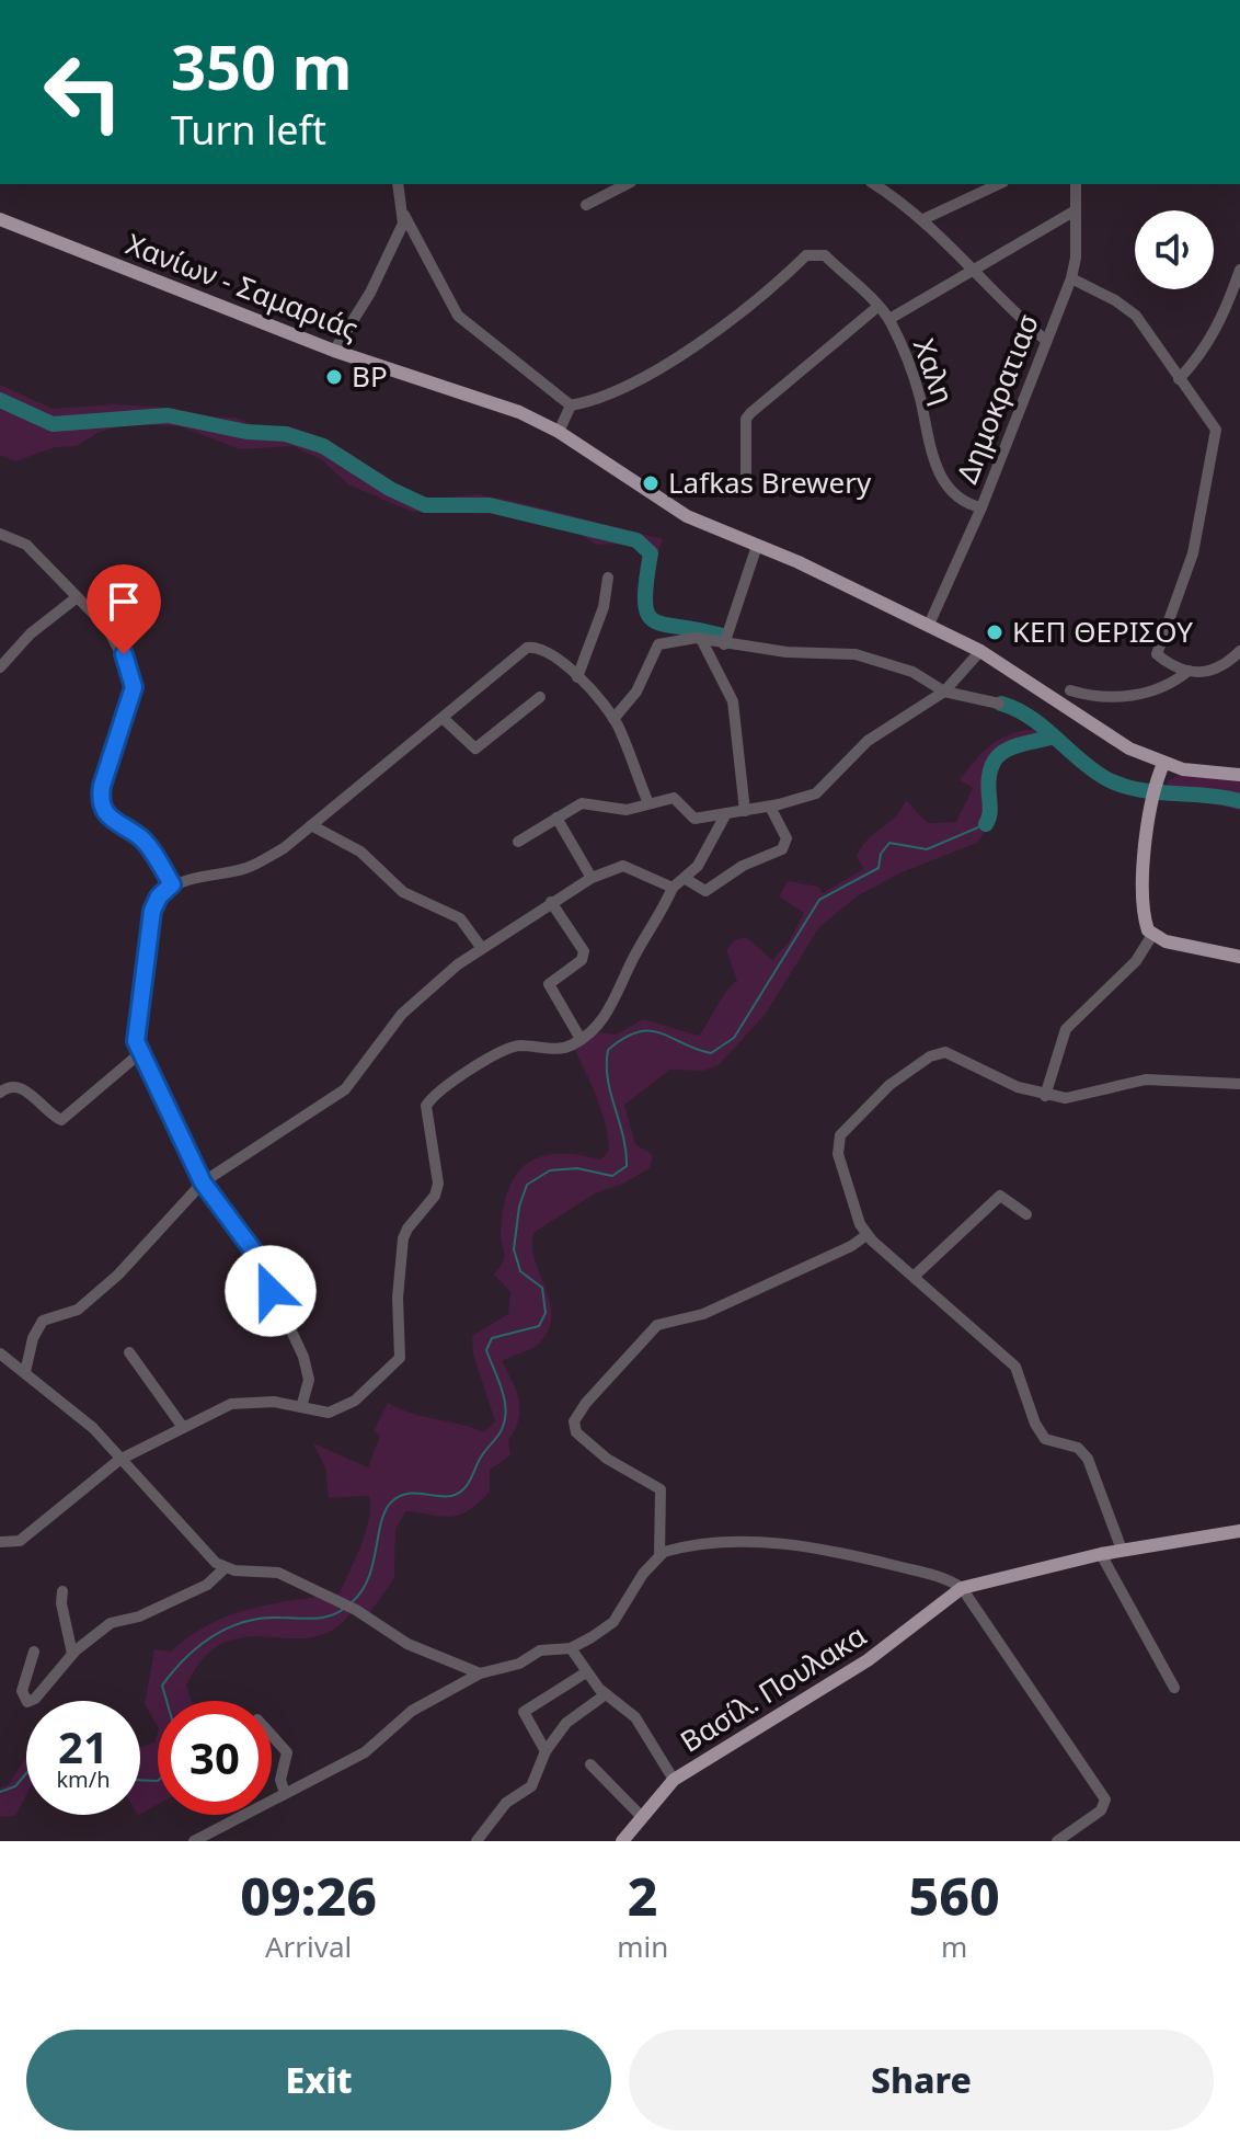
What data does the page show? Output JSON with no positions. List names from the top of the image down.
{
  "streets": {
    "main road": ["Χανίων - Σαμαριάς", "Βασίλ. Πουλακα"],
    "street": ["Χαλη", "Δημοκρατιασ"]
  },
  "crossings": [
    ["Χανίων - Σαμαριάς", "Δημοκρατιασ"],
    ["Χαλη", "Δημοκρατιασ"]
  ],
  "places": ["BP", "Lafkas Brewery", "ΚΕΠ ΘΕΡΙΣΟΥ"],
  "page": {
    "turn": ["350 m", "Turn left"],
    "speed": "21 km/h",
    "limit": "30",
    "eta": [
      "09:26",
      "Arrival",
      "2",
      "min",
      "560",
      "m"
    ],
    "buttons": ["Exit", "Share"]
  }
}
